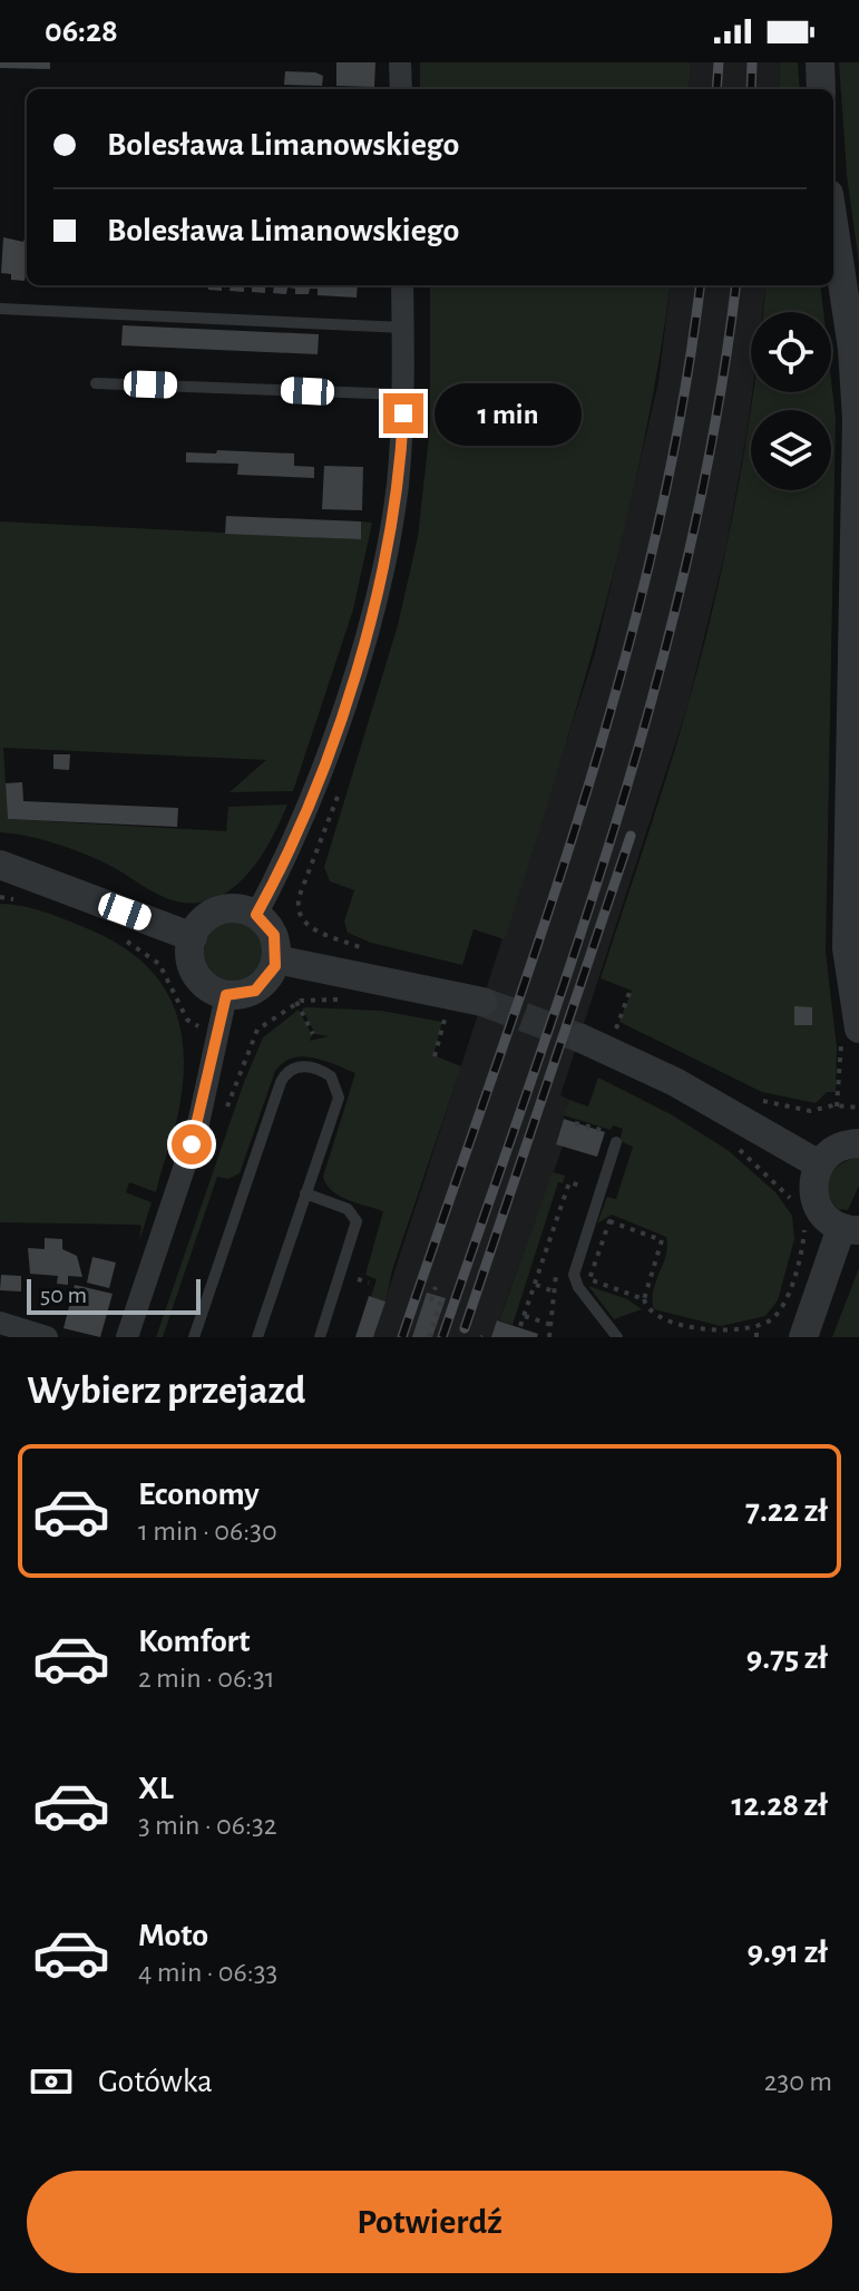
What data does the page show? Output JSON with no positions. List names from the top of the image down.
{
  "scale_bar": "50 m",
  "page": {
    "status": "06:28",
    "banner": ["Bolesława Limanowskiego", "Bolesława Limanowskiego"],
    "bubble": "1 min",
    "scale": "50 m",
    "heading": "Wybierz przejazd",
    "list": [
      {
        "name": "Economy",
        "note": "1 min · 06:30",
        "value": "7.22 zł"
      },
      {
        "name": "Komfort",
        "note": "2 min · 06:31",
        "value": "9.75 zł"
      },
      {
        "name": "XL",
        "note": "3 min · 06:32",
        "value": "12.28 zł"
      },
      {
        "name": "Moto",
        "note": "4 min · 06:33",
        "value": "9.91 zł"
      }
    ],
    "pay": ["Gotówka", "230 m"],
    "buttons": "Potwierdź"
  }
}
